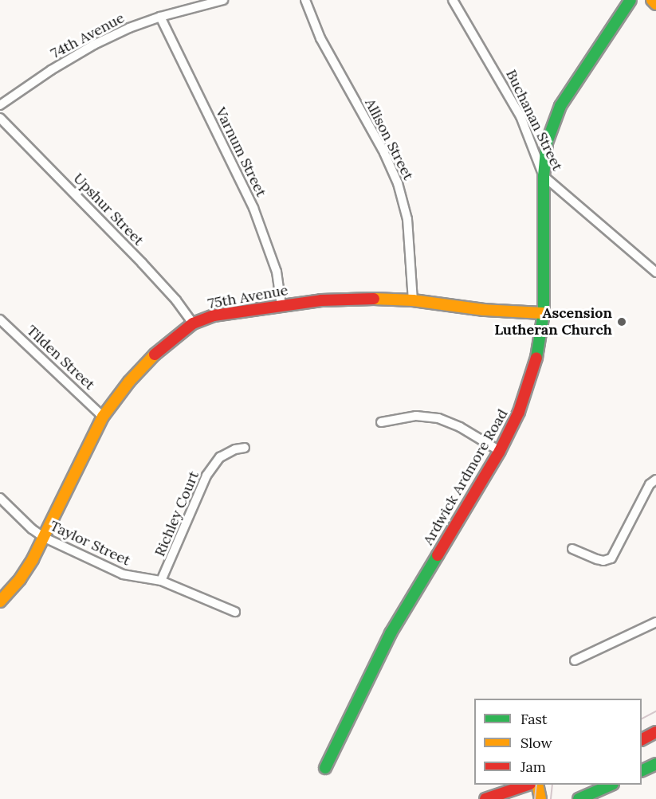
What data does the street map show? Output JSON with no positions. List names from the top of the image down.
{
  "streets": {
    "street": [
      "74th Avenue",
      "Buchanan Street",
      "Allison Street",
      "Varnum Street",
      "Upshur Street",
      "75th Avenue",
      "Tilden Street",
      "Ardwick Ardmore Road",
      "Richley Court",
      "Taylor Street"
    ]
  },
  "crossings": [
    ["74th Avenue", "Varnum Street"],
    ["Buchanan Street", "Ardwick Ardmore Road"],
    ["Allison Street", "75th Avenue"],
    ["Varnum Street", "75th Avenue"],
    ["Upshur Street", "75th Avenue"],
    ["75th Avenue", "Tilden Street"],
    ["75th Avenue", "Ardwick Ardmore Road"],
    ["75th Avenue", "Taylor Street"],
    ["Richley Court", "Taylor Street"]
  ],
  "places": ["Ascension Lutheran Church"],
  "legend": ["Fast", "Slow", "Jam"]
}
